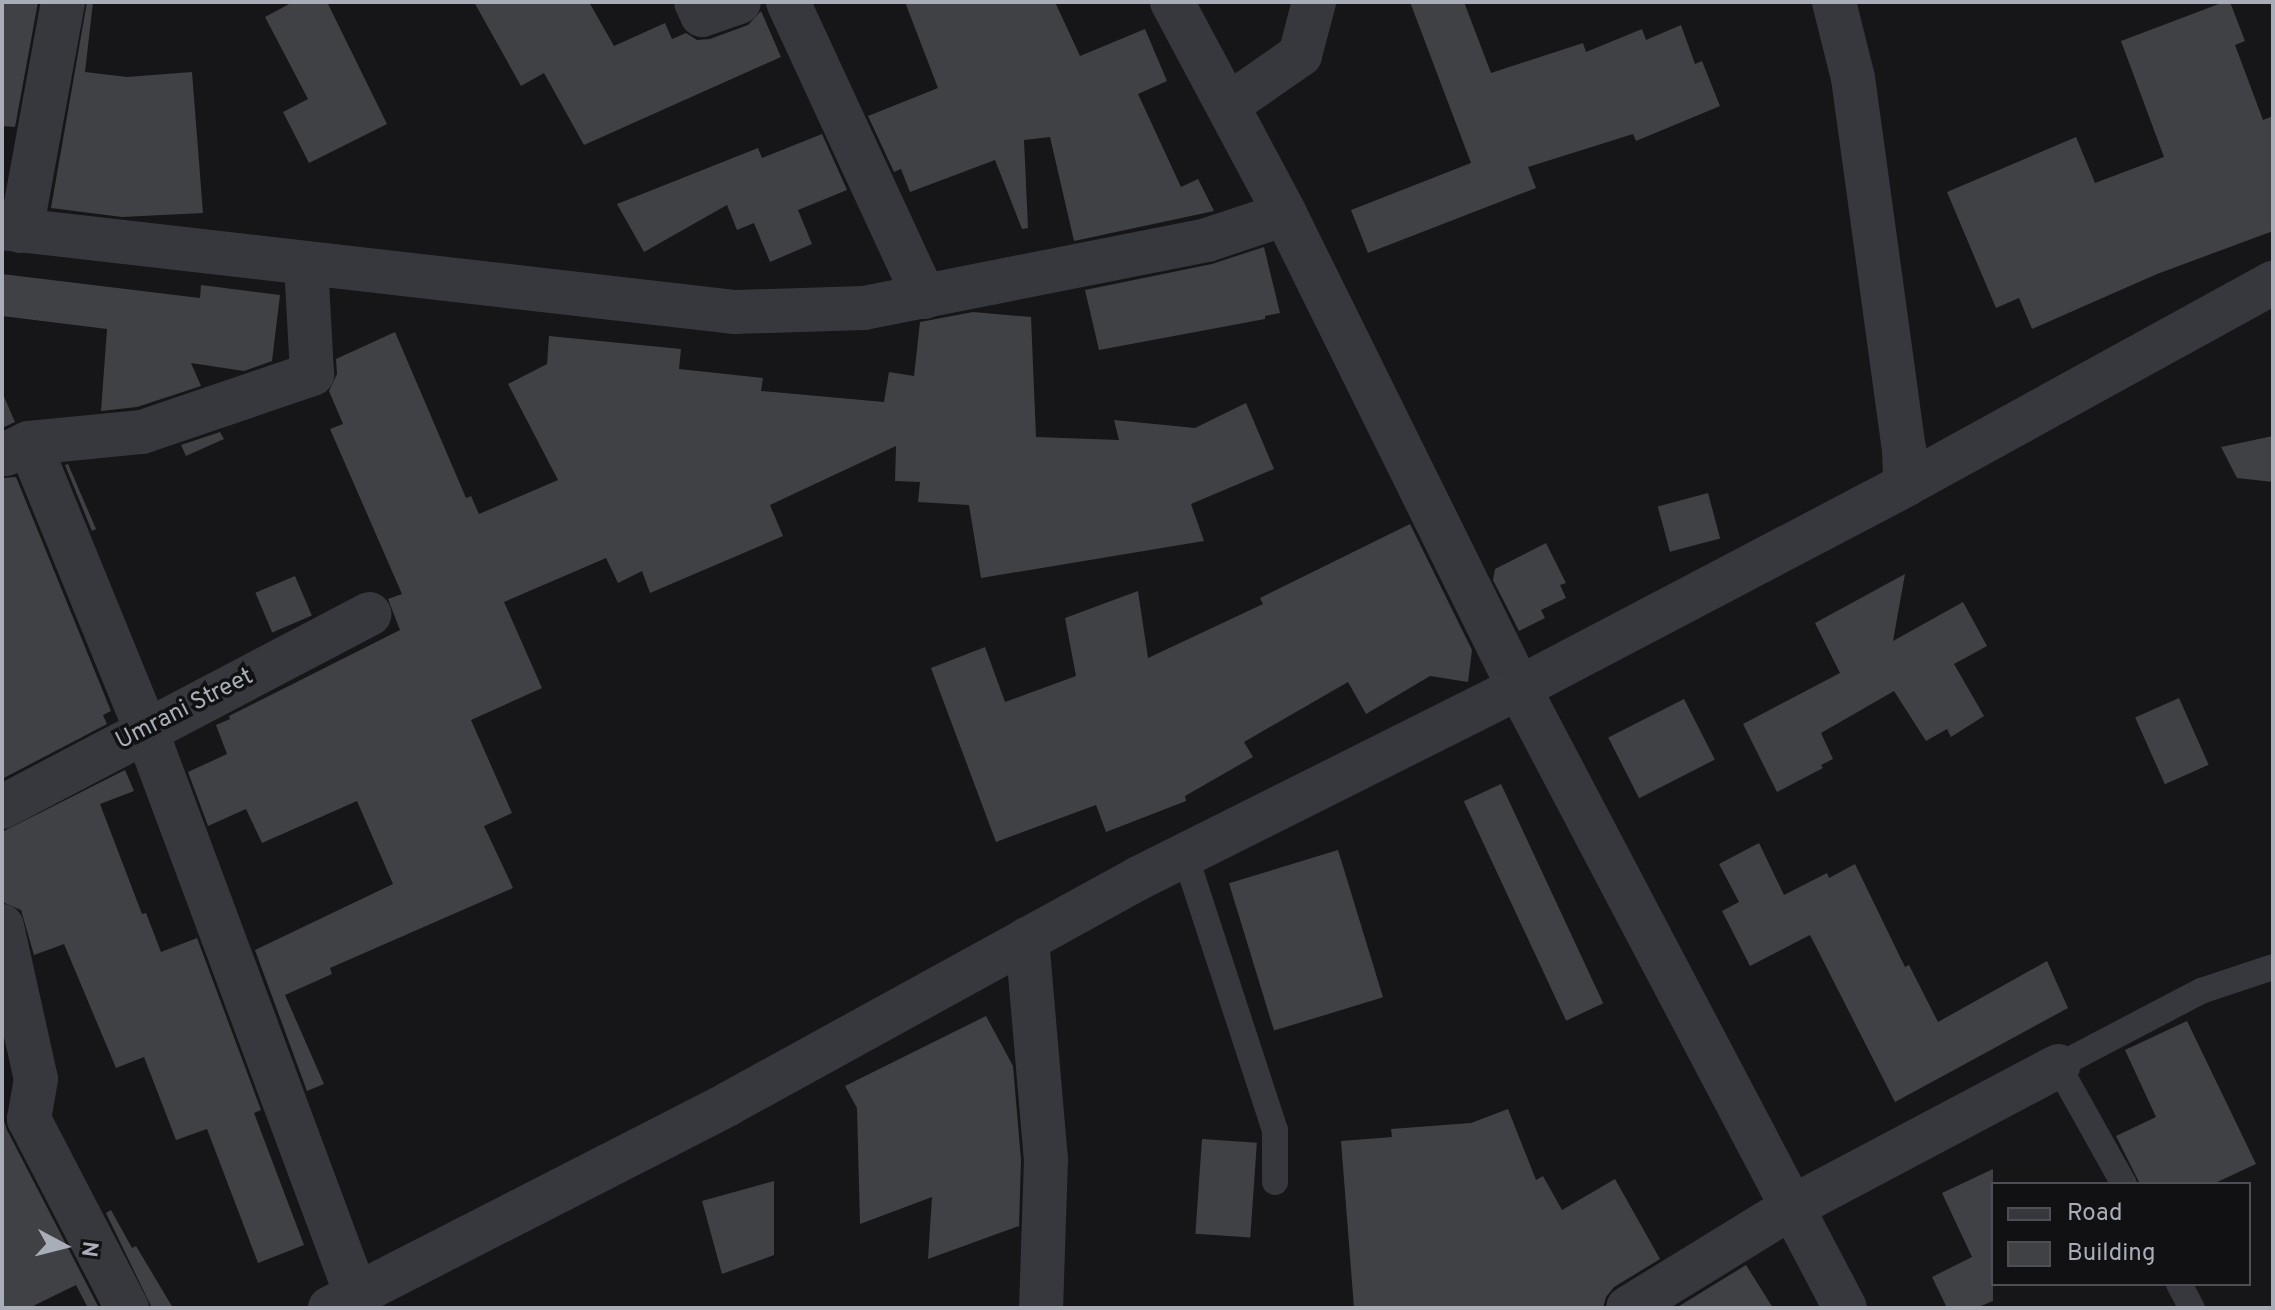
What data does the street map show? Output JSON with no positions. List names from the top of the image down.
{
  "streets": {
    "street": ["Umrani Street"]
  },
  "legend": ["Road", "Building"],
  "north": "right"
}
